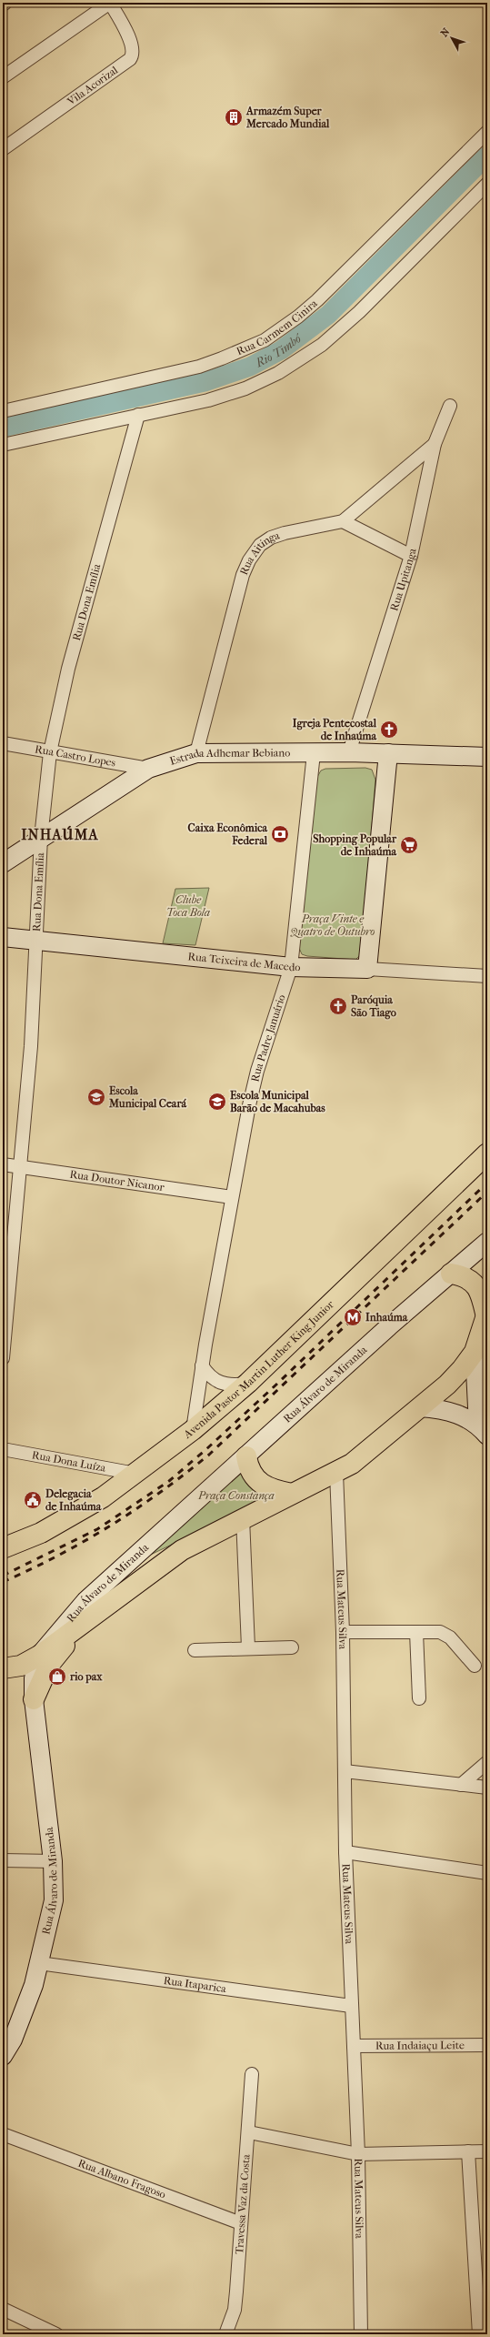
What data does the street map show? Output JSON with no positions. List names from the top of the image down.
{
  "streets": {
    "main road": ["Avenida Pastor Martin Luther King Junior"],
    "street": [
      "Vila Acorizal",
      "Rua Carmem Cinira",
      "Rua Aitinga",
      "Rua Upitanga",
      "Rua Dona Emília",
      "Rua Castro Lopes",
      "Estrada Adhemar Bebiano",
      "Rua Teixeira de Macedo",
      "Rua Padre Januário",
      "Rua Doutor Nicanor",
      "Rua Álvaro de Miranda",
      "Rua Dona Luíza",
      "Rua Mateus Silva",
      "Rua Itaparica",
      "Rua Indaiaçu Leite",
      "Rua Albano Fragoso",
      "Travessa Vaz da Costa"
    ]
  },
  "crossings": [
    ["Rua Aitinga", "Rua Upitanga"],
    ["Rua Aitinga", "Estrada Adhemar Bebiano"],
    ["Rua Upitanga", "Estrada Adhemar Bebiano"],
    ["Rua Dona Emília", "Rua Castro Lopes"],
    ["Rua Dona Emília", "Estrada Adhemar Bebiano"],
    ["Rua Dona Emília", "Rua Teixeira de Macedo"],
    ["Rua Dona Emília", "Rua Doutor Nicanor"],
    ["Rua Castro Lopes", "Estrada Adhemar Bebiano"],
    ["Estrada Adhemar Bebiano", "Rua Padre Januário"],
    ["Rua Teixeira de Macedo", "Rua Padre Januário"],
    ["Rua Padre Januário", "Rua Doutor Nicanor"],
    ["Rua Padre Januário", "Avenida Pastor Martin Luther King Junior"],
    ["Avenida Pastor Martin Luther King Junior", "Rua Dona Luíza"],
    ["Rua Álvaro de Miranda", "Rua Itaparica"],
    ["Rua Mateus Silva", "Rua Itaparica"],
    ["Rua Mateus Silva", "Rua Indaiaçu Leite"],
    ["Rua Albano Fragoso", "Travessa Vaz da Costa"]
  ],
  "districts": ["INHAÚMA"],
  "water": ["Rio Timbó"],
  "parks": ["Clube Toca Bola", "Praça Vinte e Quatro de Outubro", "Praça Constança"],
  "places": {
    "building": ["Armazém Super Mercado Mundial"],
    "church": ["Igreja Pentecostal de Inhaúma", "Paróquia São Tiago"],
    "bank": ["Caixa Econômica Federal"],
    "supermarket": ["Shopping Popular de Inhaúma"],
    "school or university": ["Escola Municipal Ceará", "Escola Municipal Barão de Macahubas"],
    "metro station": ["Inhaúma"],
    "public building": ["Delegacia de Inhaúma"],
    "shop": ["rio pax"]
  },
  "north": "top left"
}
